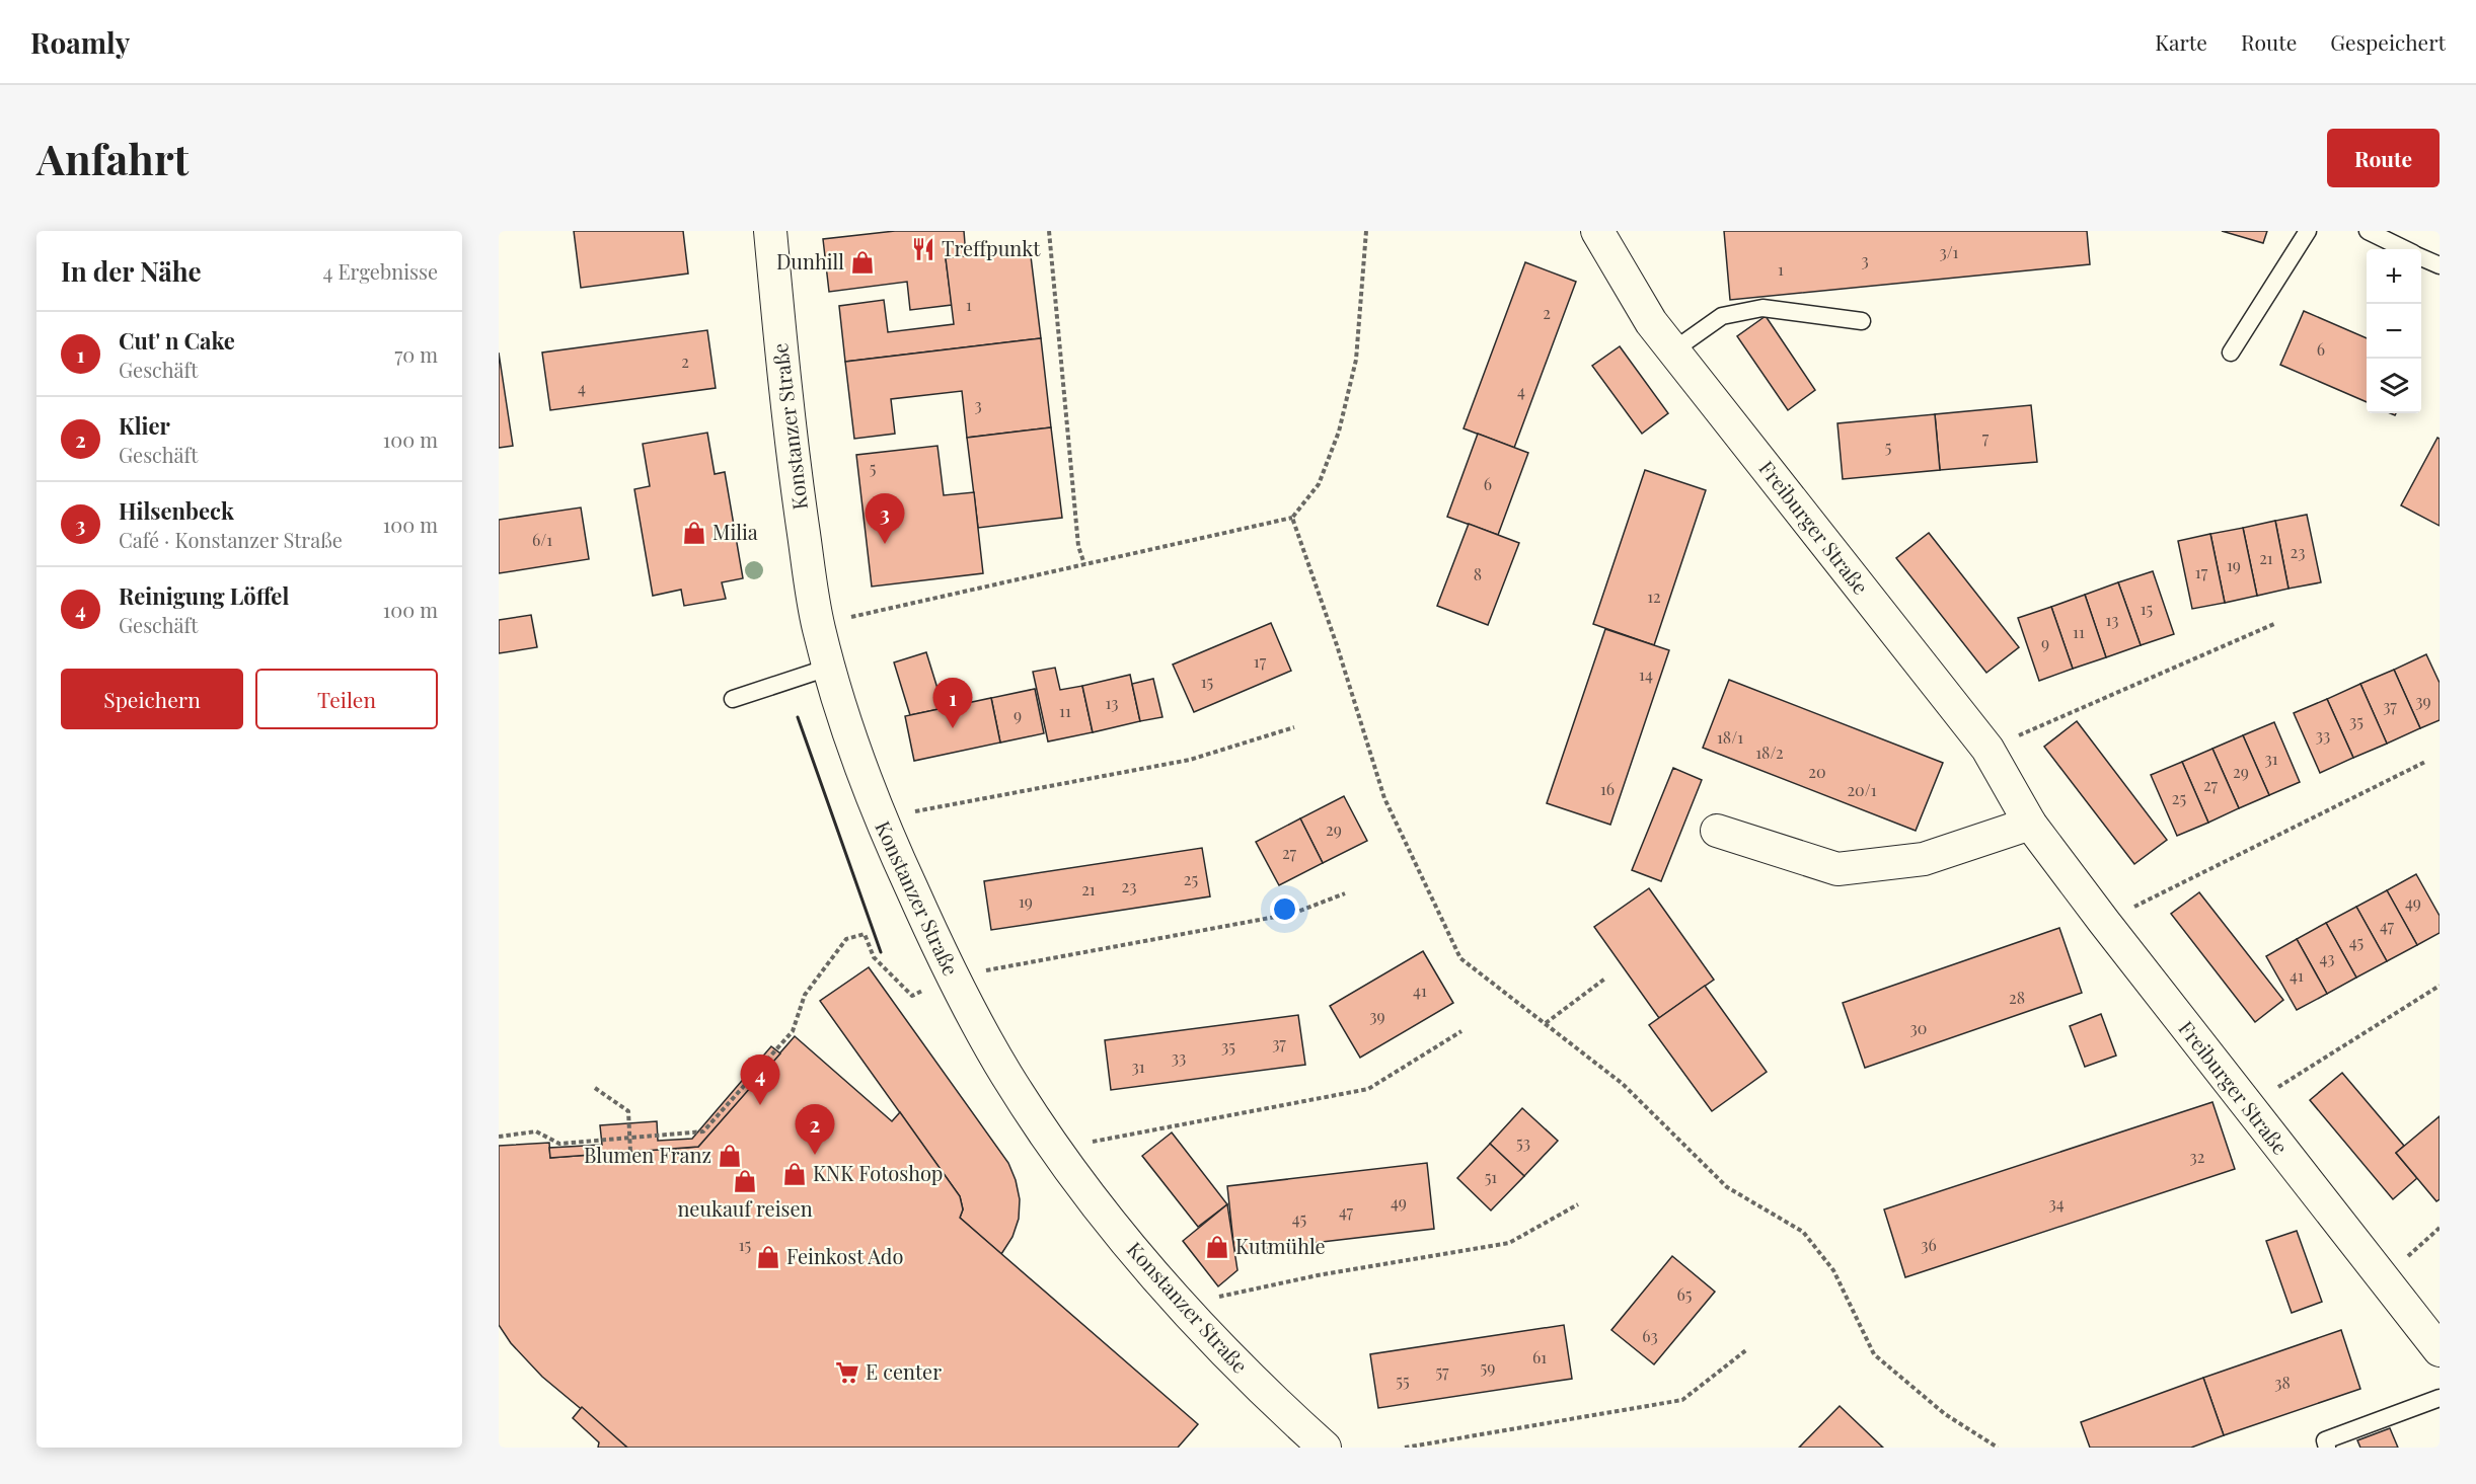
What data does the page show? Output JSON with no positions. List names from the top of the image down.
{
  "streets": {
    "street": ["Konstanzer Straße", "Freiburger Straße"]
  },
  "places": {
    "restaurant": ["Treffpunkt"],
    "shop": [
      "Dunhill",
      "Milia",
      "Blumen Franz",
      "KNK Fotoshop",
      "neukauf reisen",
      "Kutmühle",
      "Feinkost Ado"
    ],
    "supermarket": ["E center"]
  },
  "house_numbers": [
    "3/1",
    "3",
    "1",
    "1",
    "2",
    "6",
    "2",
    "4",
    "4",
    "3",
    "7",
    "5",
    "5",
    "6",
    "6/1",
    "23",
    "21",
    "19",
    "17",
    "8",
    "12",
    "15",
    "13",
    "11",
    "9",
    "17",
    "14",
    "15",
    "39",
    "13",
    "37",
    "11",
    "9",
    "35",
    "33",
    "18/1",
    "18/2",
    "31",
    "20",
    "29",
    "27",
    "16",
    "20/1",
    "25",
    "29",
    "27",
    "25",
    "23",
    "21",
    "19",
    "49",
    "47",
    "45",
    "43",
    "41",
    "41",
    "28",
    "39",
    "30",
    "37",
    "35",
    "33",
    "31",
    "53",
    "32",
    "51",
    "49",
    "34",
    "47",
    "45",
    "15",
    "36",
    "65",
    "63",
    "61",
    "59",
    "57",
    "55",
    "38"
  ],
  "page": {
    "header": "Roamly",
    "nav": ["Karte", "Route", "Gespeichert"],
    "buttons": [
      "Route",
      ["Speichern", "Teilen"]
    ],
    "title": "Anfahrt",
    "heading": ["In der Nähe", "4 Ergebnisse"],
    "map_buttons": ["+", "−"],
    "list": [
      {
        "mark": "1",
        "name": "Cut' n Cake",
        "note": "Geschäft",
        "value": "70 m"
      },
      {
        "mark": "2",
        "name": "Klier",
        "note": "Geschäft",
        "value": "100 m"
      },
      {
        "mark": "3",
        "name": "Hilsenbeck",
        "note": "Café · Konstanzer Straße",
        "value": "100 m"
      },
      {
        "mark": "4",
        "name": "Reinigung Löffel",
        "note": "Geschäft",
        "value": "100 m"
      }
    ],
    "pins": [
      "3",
      "1",
      "4",
      "2"
    ]
  }
}
